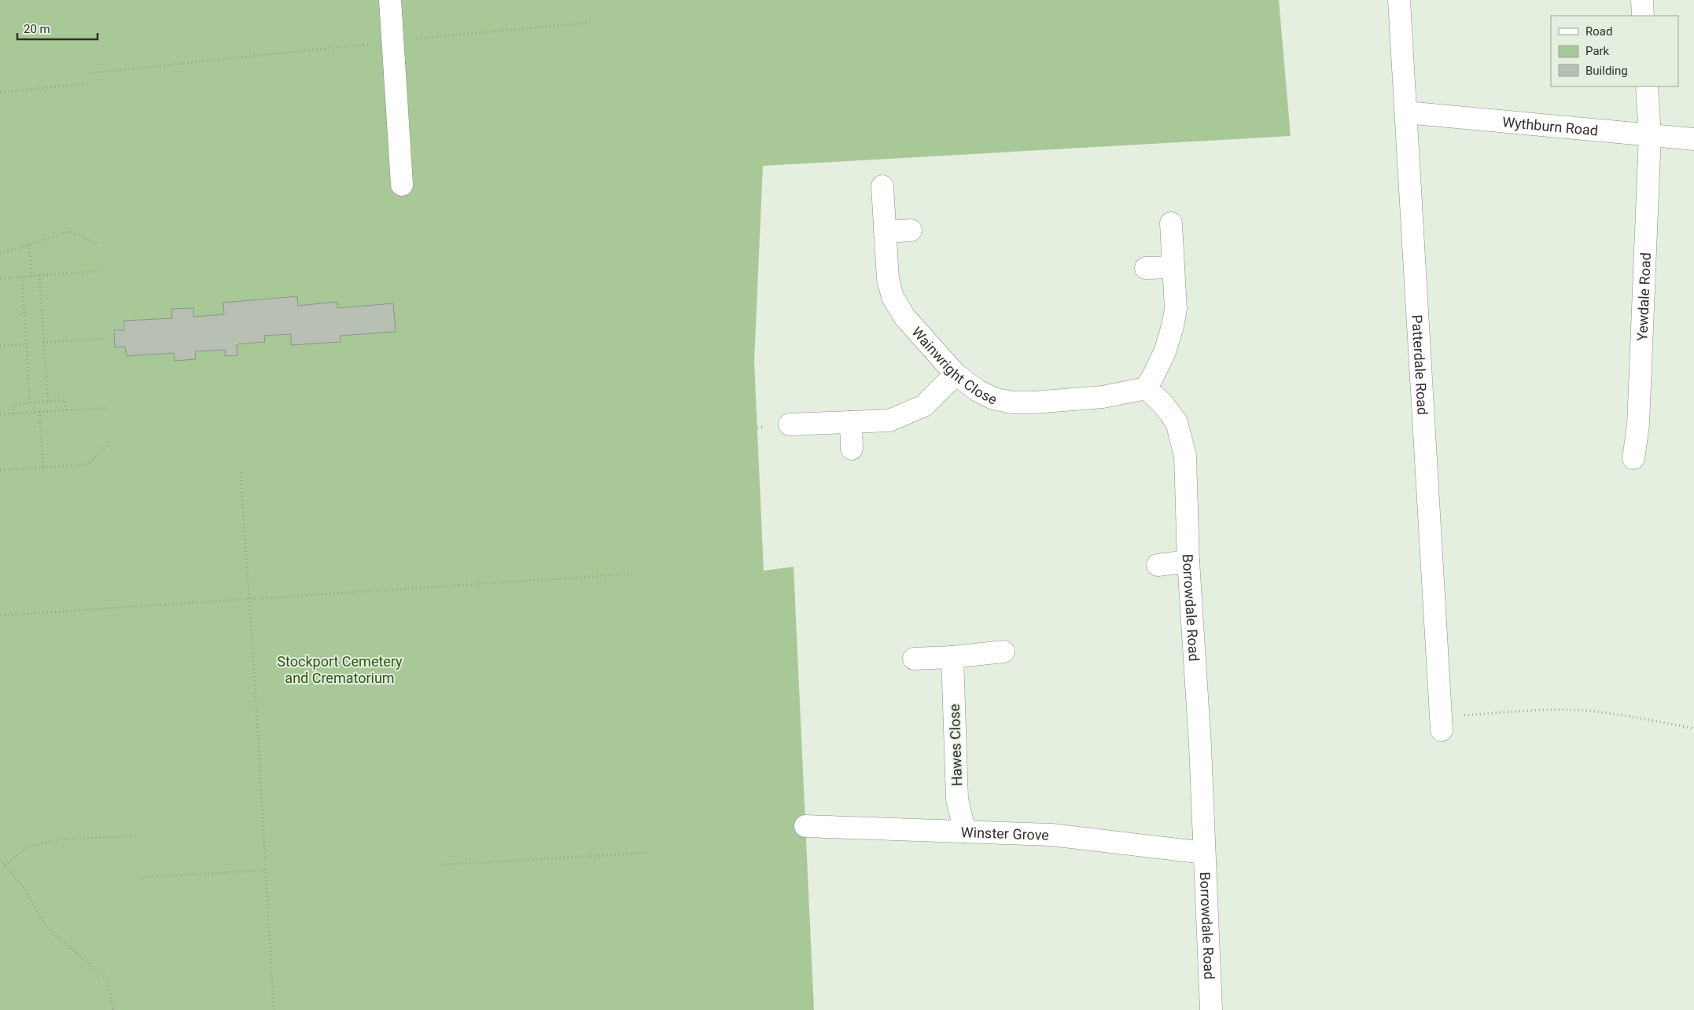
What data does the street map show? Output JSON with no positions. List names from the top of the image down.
{
  "streets": {
    "street": [
      "Wythburn Road",
      "Yewdale Road",
      "Wainwright Close",
      "Patterdale Road",
      "Borrowdale Road",
      "Hawes Close",
      "Winster Grove"
    ]
  },
  "crossings": [
    ["Wythburn Road", "Yewdale Road"],
    ["Wythburn Road", "Patterdale Road"],
    ["Wainwright Close", "Borrowdale Road"],
    ["Borrowdale Road", "Winster Grove"],
    ["Hawes Close", "Winster Grove"]
  ],
  "parks": ["Stockport Cemetery and Crematorium"],
  "legend": ["Road", "Park", "Building"],
  "scale_bar": "20 m"
}
